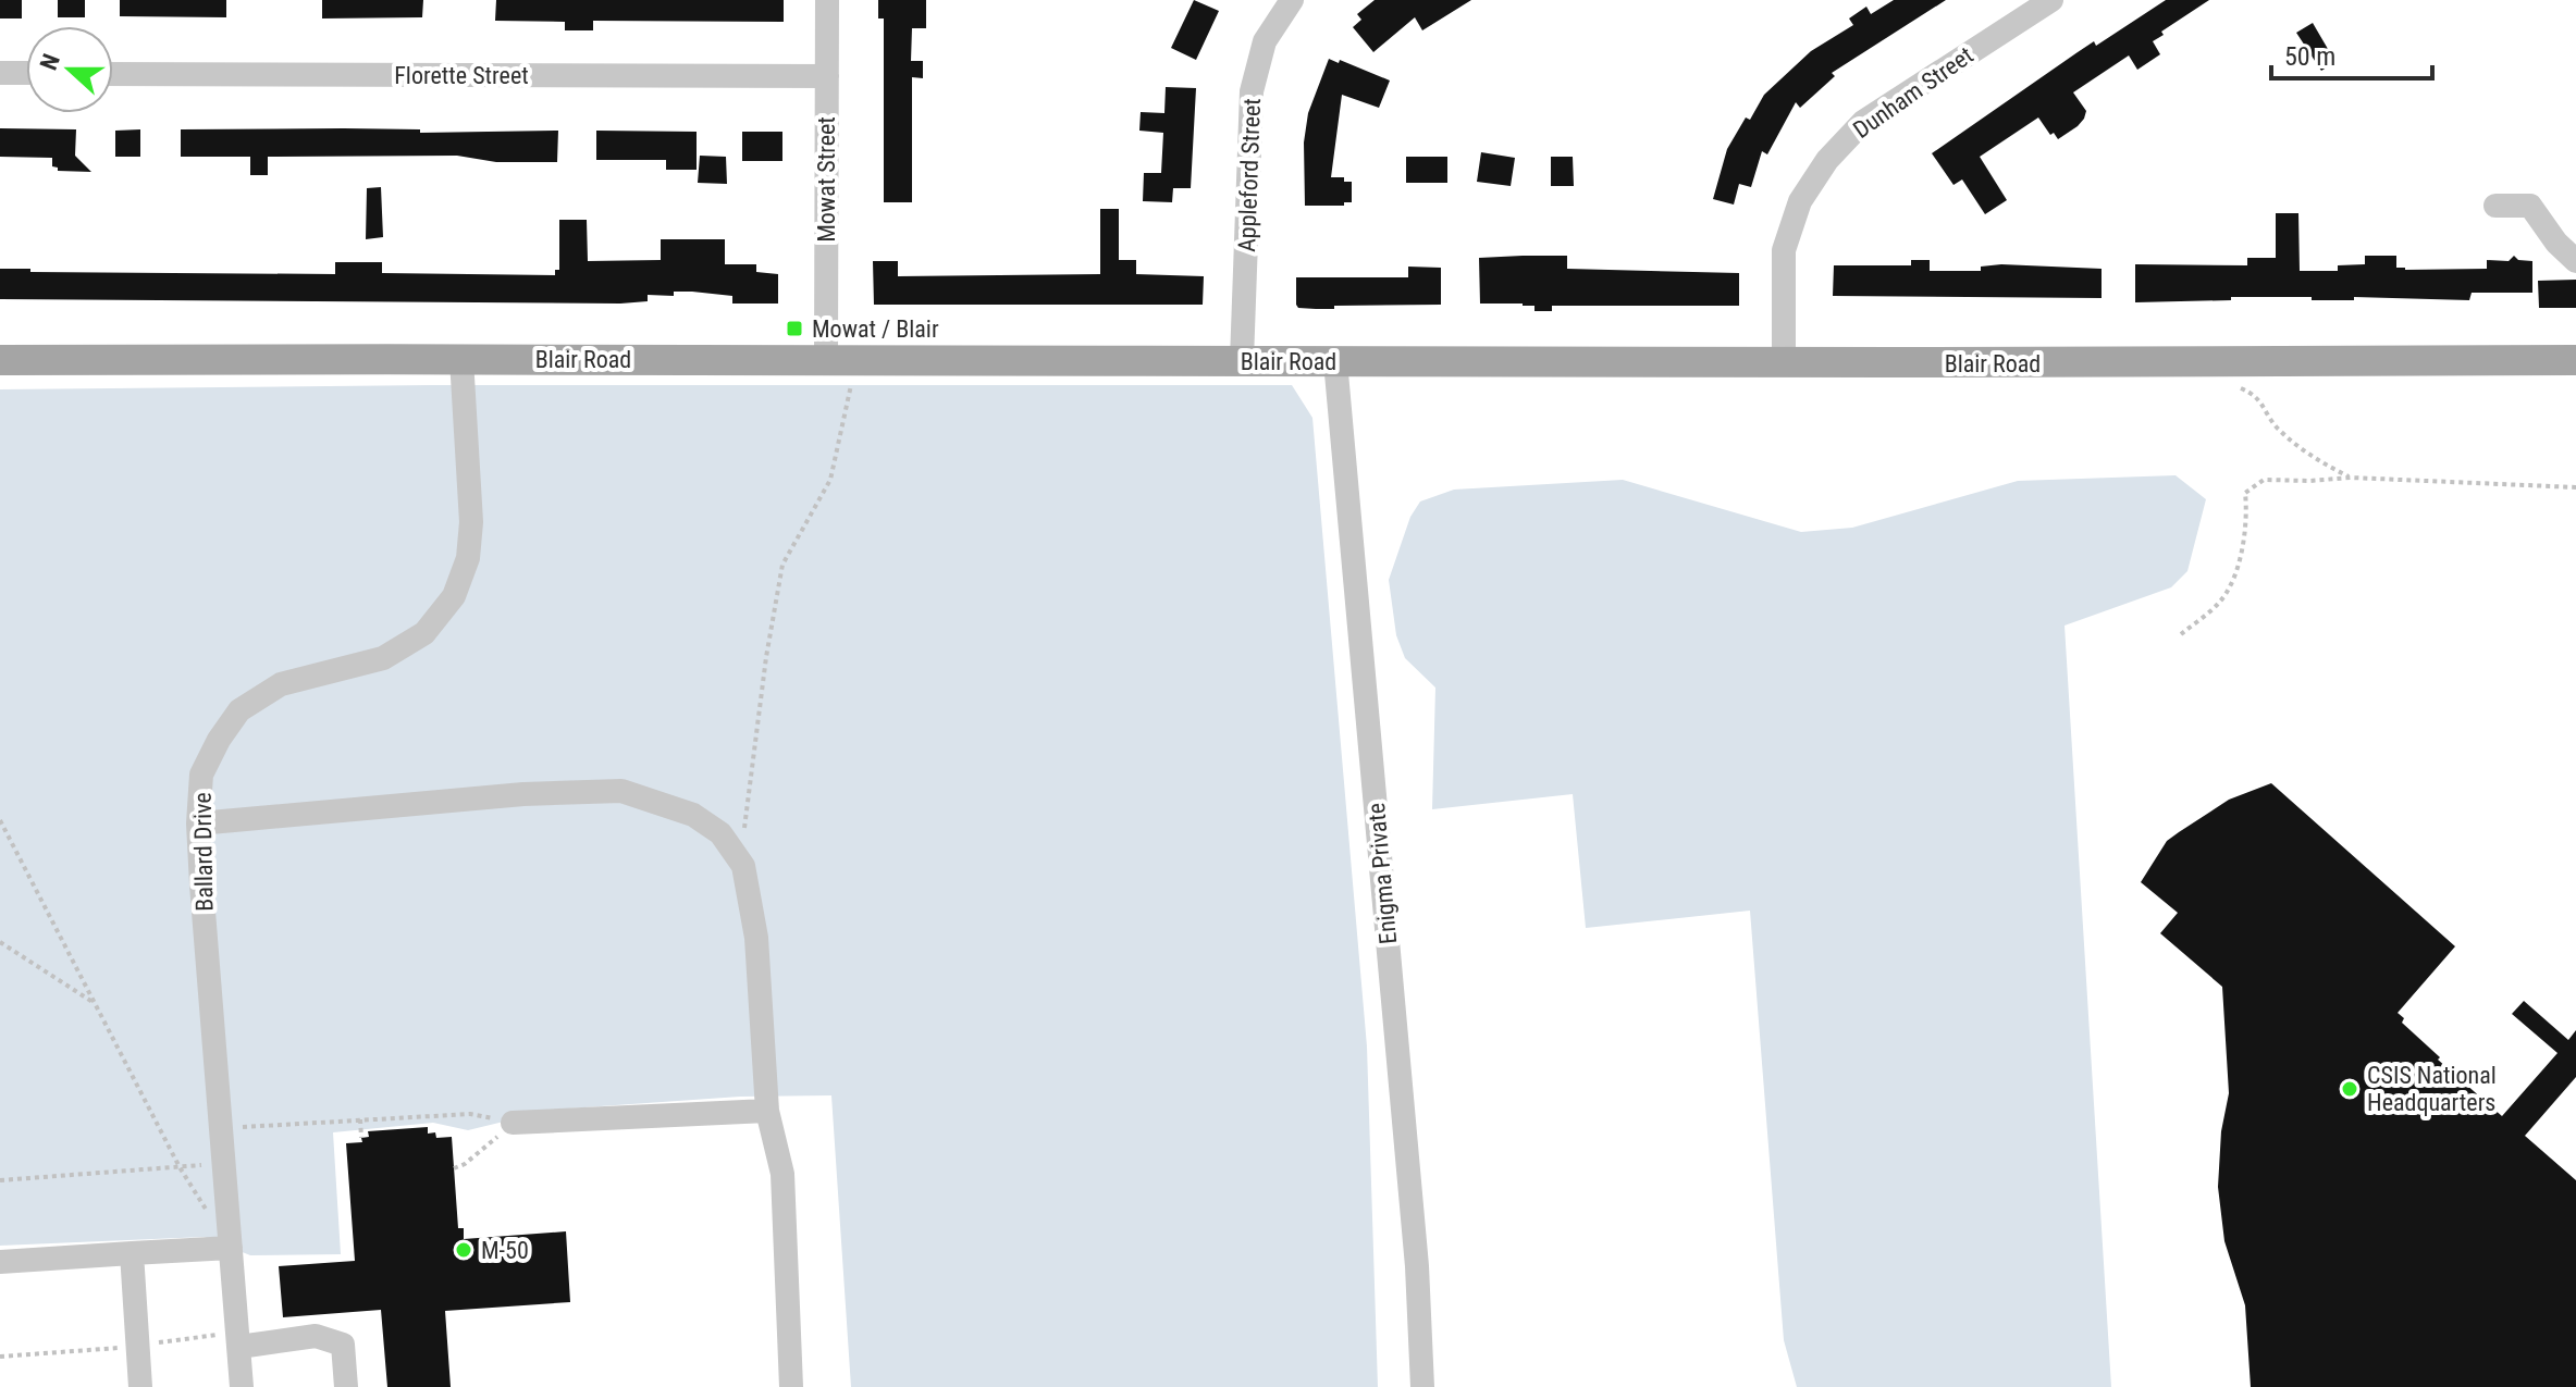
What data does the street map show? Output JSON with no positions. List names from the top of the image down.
{
  "streets": {
    "main road": ["Blair Road"],
    "street": [
      "Florette Street",
      "Dunham Street",
      "Appleford Street",
      "Mowat Street",
      "Ballard Drive",
      "Enigma Private"
    ]
  },
  "crossings": [
    ["Florette Street", "Mowat Street"],
    ["Dunham Street", "Blair Road"],
    ["Appleford Street", "Blair Road"],
    ["Mowat Street", "Blair Road"],
    ["Blair Road", "Ballard Drive"],
    ["Blair Road", "Enigma Private"]
  ],
  "places": {
    "transit": ["Mowat / Blair"],
    "other": ["CSIS National Headquarters", "M-50"]
  },
  "scale_bar": "50 m",
  "north": "left"
}
